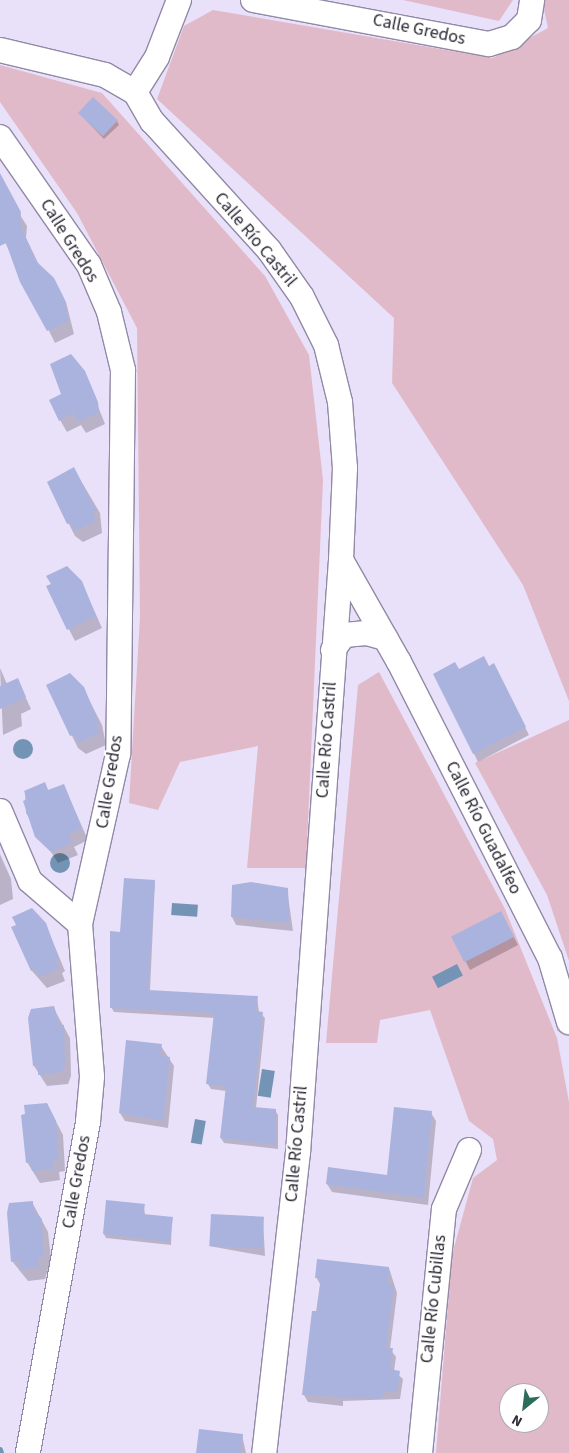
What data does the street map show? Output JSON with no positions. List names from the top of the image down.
{
  "streets": {
    "street": [
      "Calle Gredos",
      "Calle Río Castril",
      "Calle Río Guadalfeo",
      "Calle Río Cubillas"
    ]
  },
  "crossings": [
    ["Calle Río Castril", "Calle Río Guadalfeo"]
  ],
  "north": "bottom left"
}
